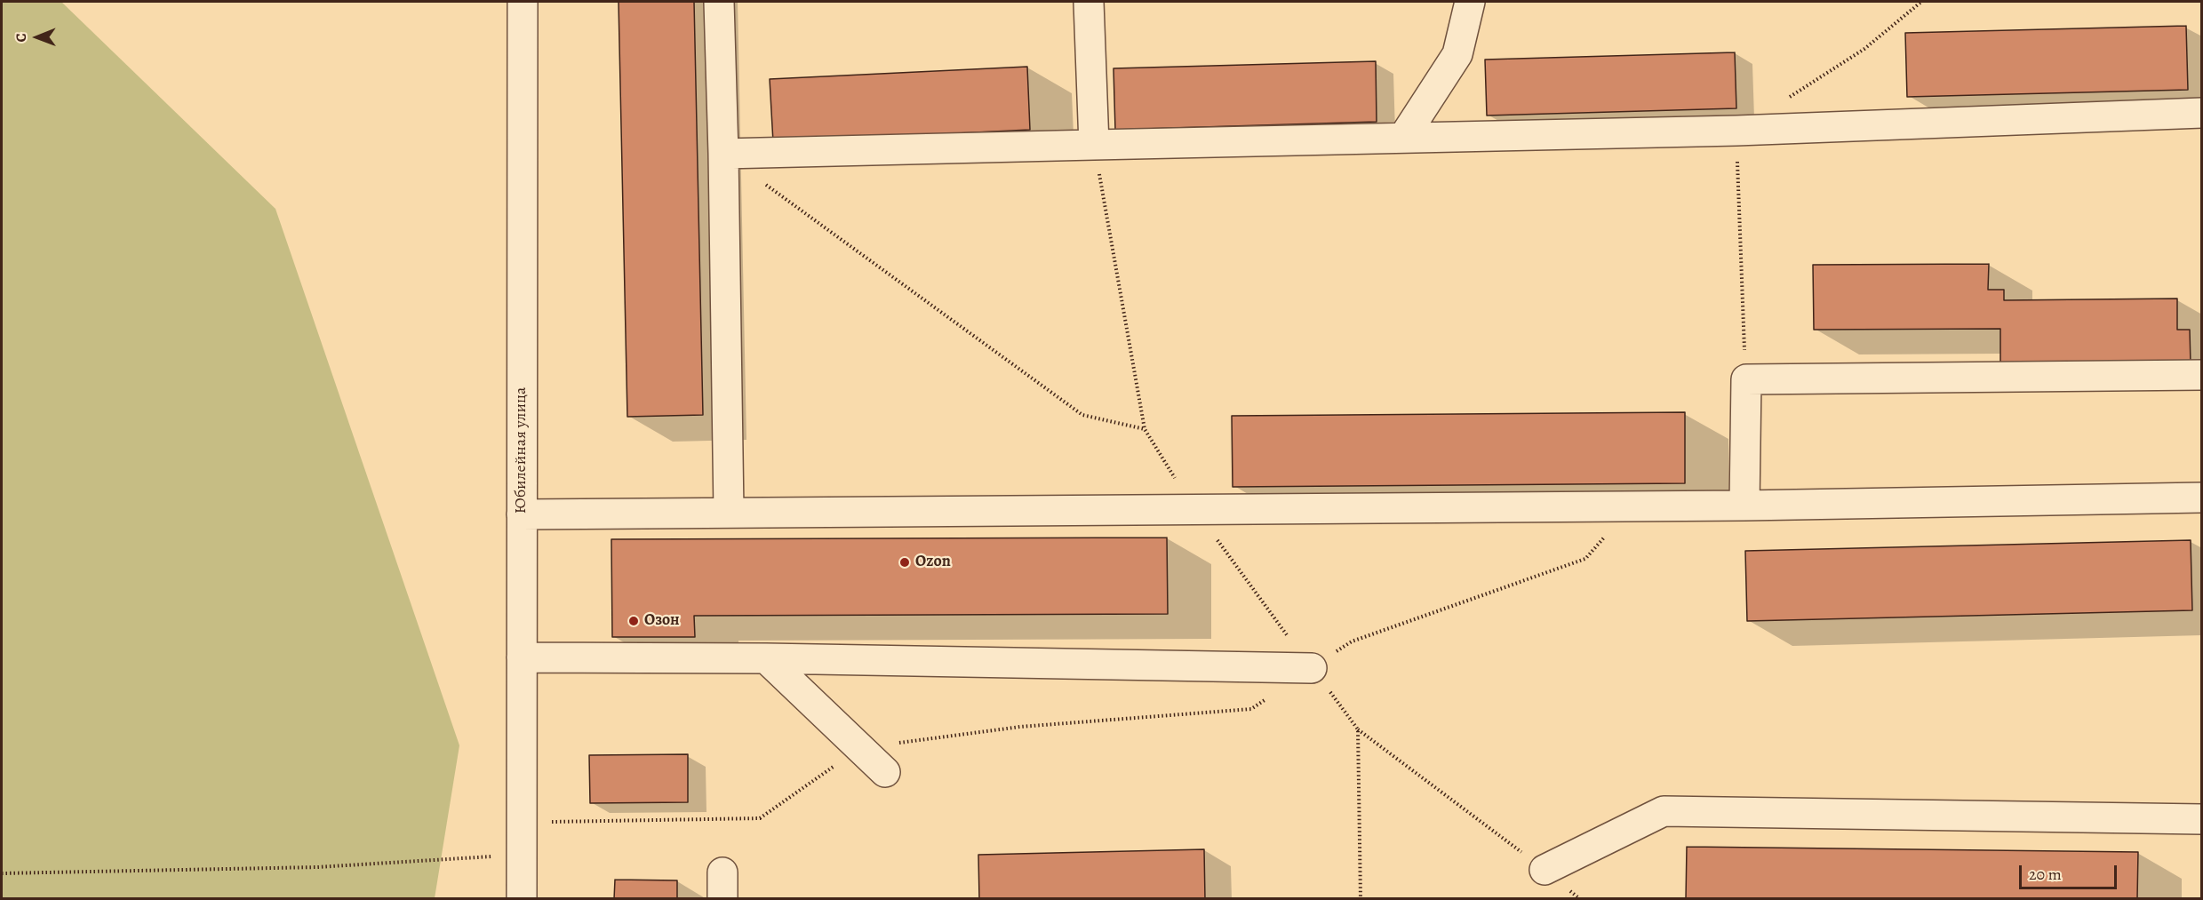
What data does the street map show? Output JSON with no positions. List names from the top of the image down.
{
  "streets": {
    "street": ["Юбилейная улица"]
  },
  "places": ["Ozon", "Озон"],
  "scale_bar": "20 m",
  "north": "left"
}
